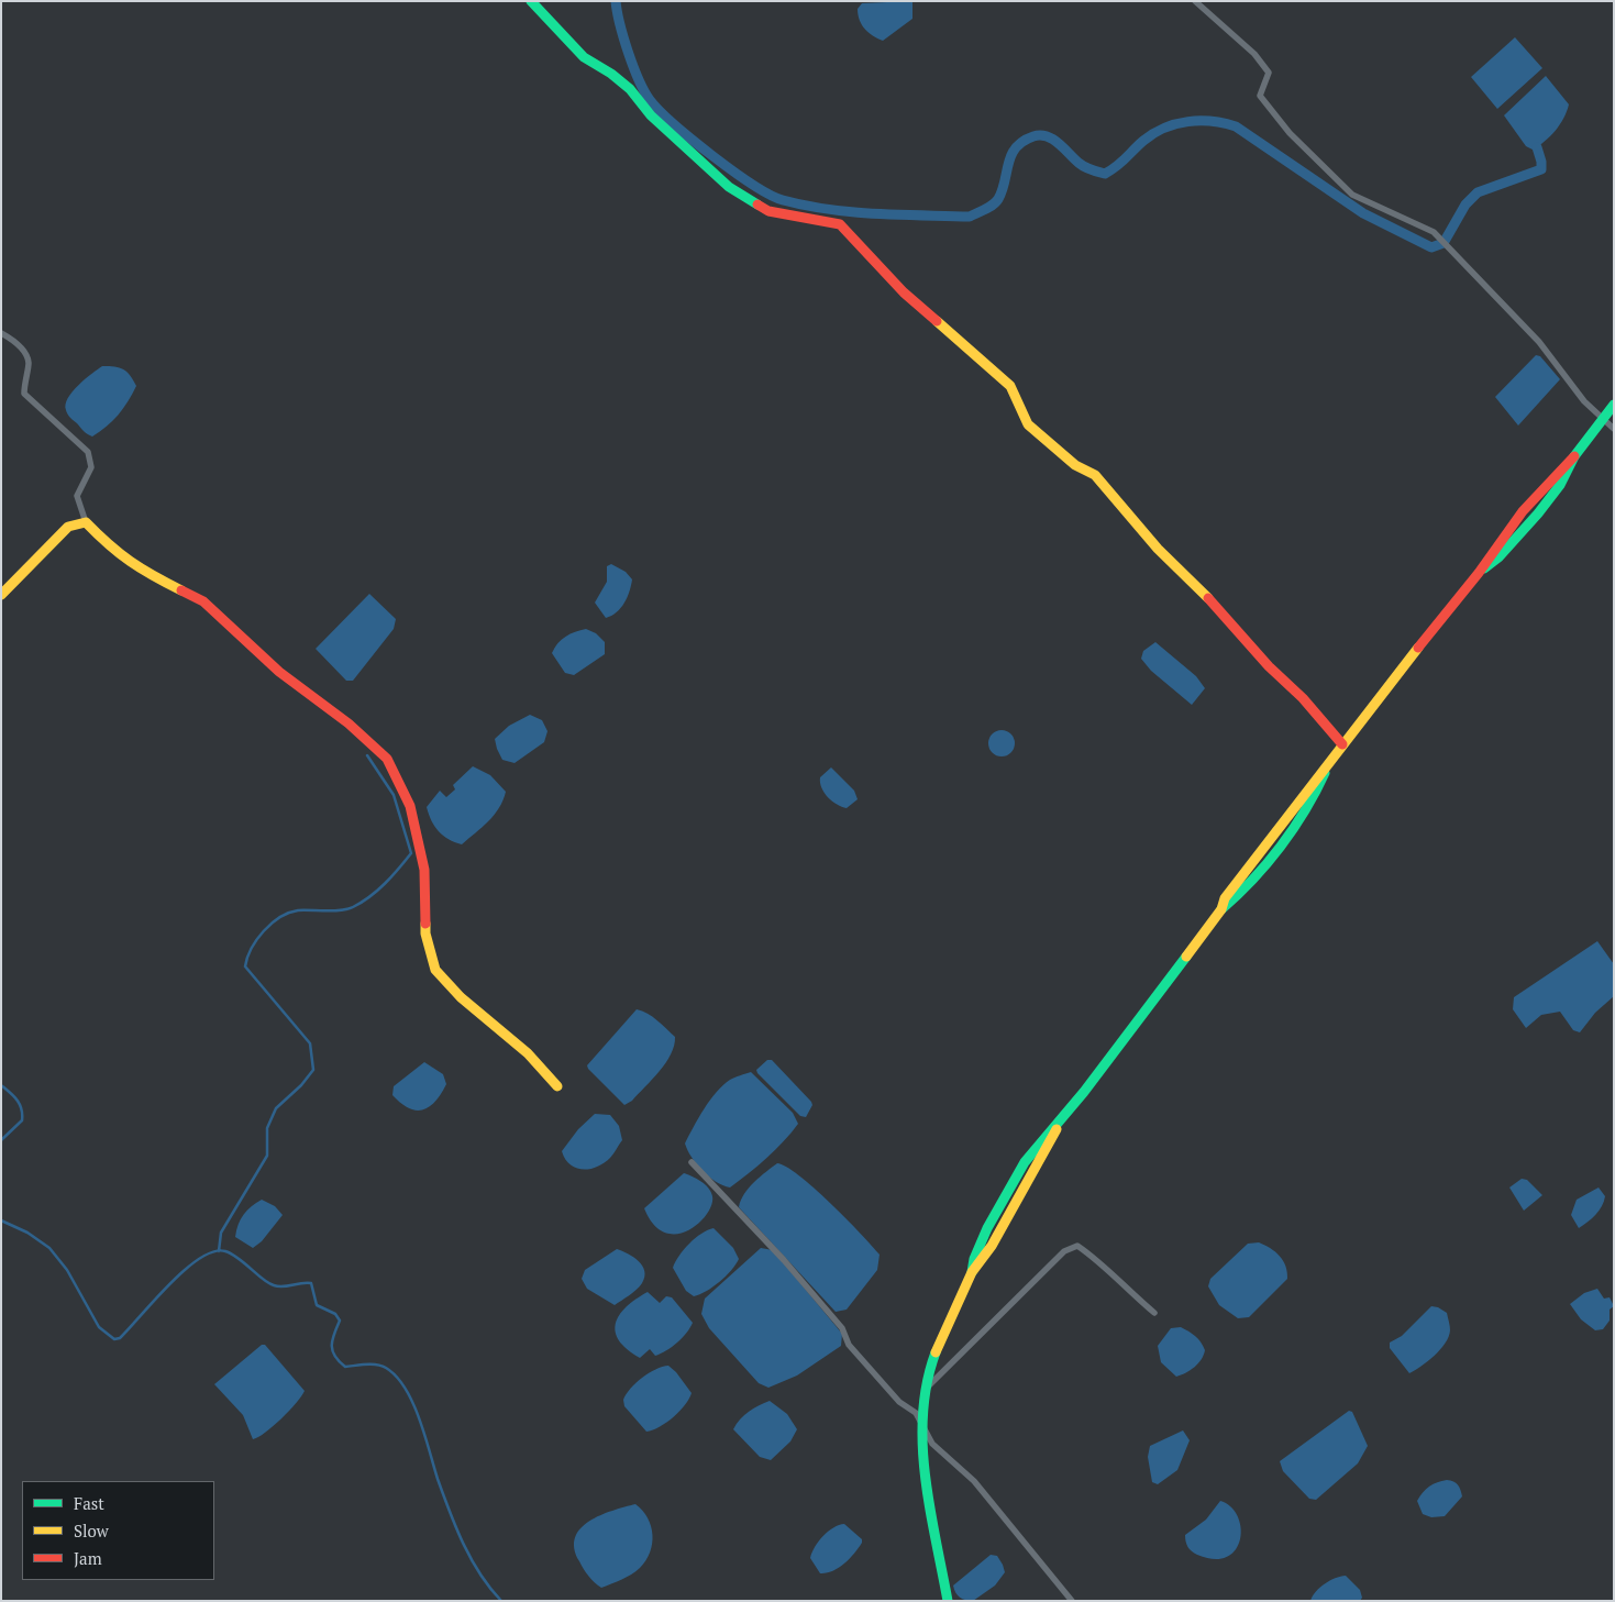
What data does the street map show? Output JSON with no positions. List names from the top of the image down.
{
  "legend": ["Fast", "Slow", "Jam"]
}
